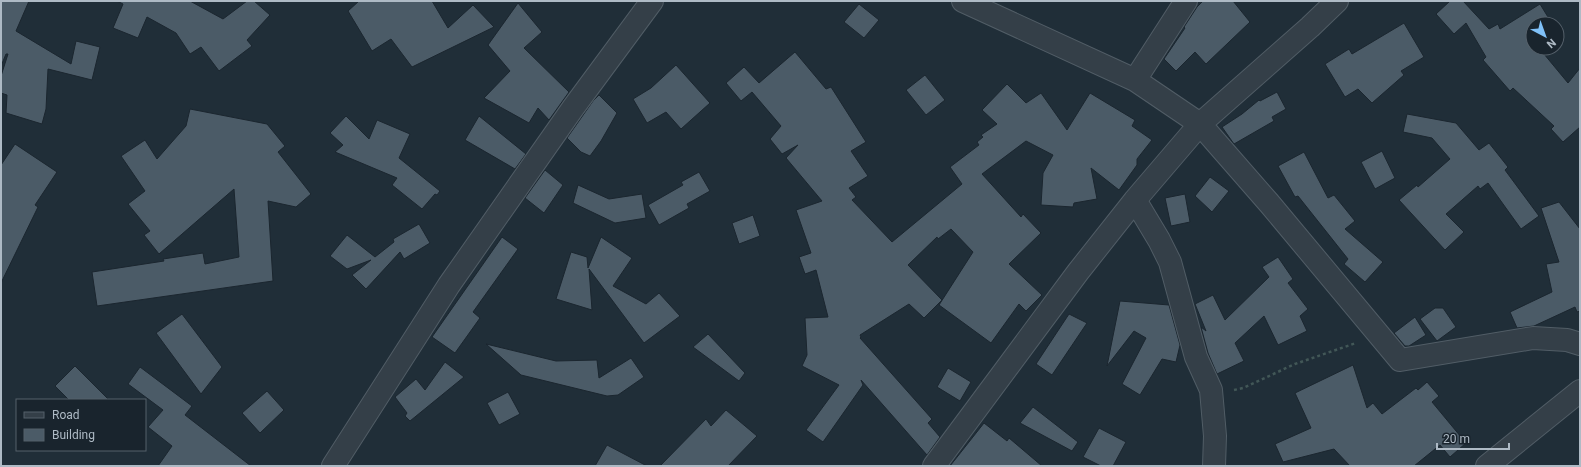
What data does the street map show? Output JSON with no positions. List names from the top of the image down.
{
  "legend": ["Road", "Building"],
  "scale_bar": "20 m",
  "north": "bottom right"
}
